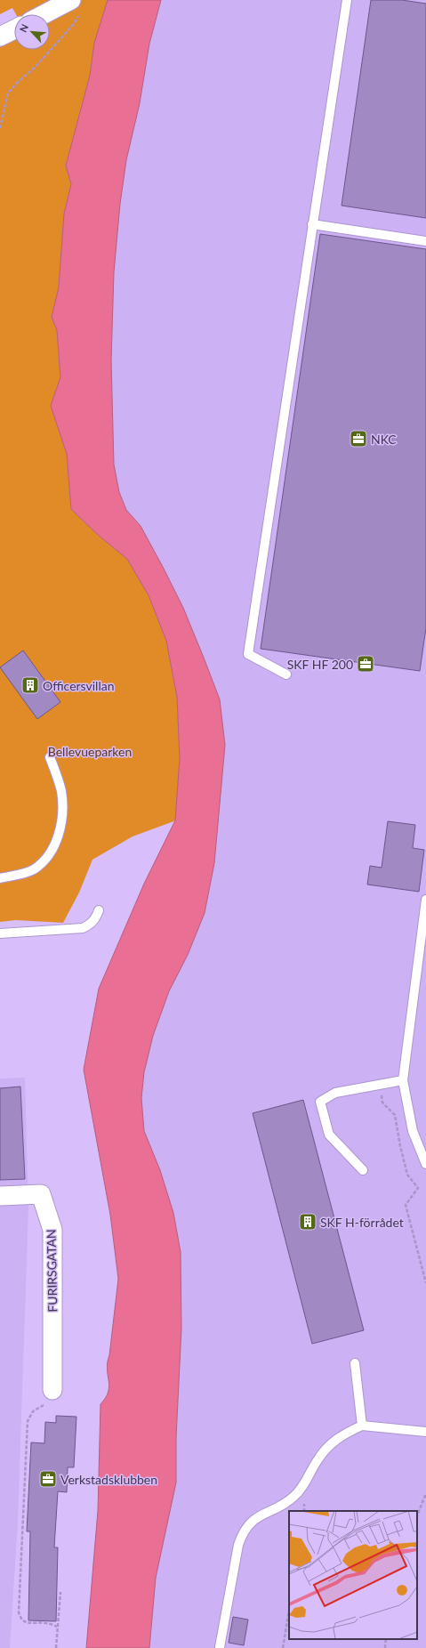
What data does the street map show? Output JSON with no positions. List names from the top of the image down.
{
  "streets": {
    "street": ["FURIRSGATAN"]
  },
  "parks": ["Bellevueparken"],
  "places": {
    "office": ["NKC", "SKF HF 200", "Verkstadsklubben"],
    "building": ["Officersvillan", "SKF H-förrådet"]
  },
  "north": "top left"
}
